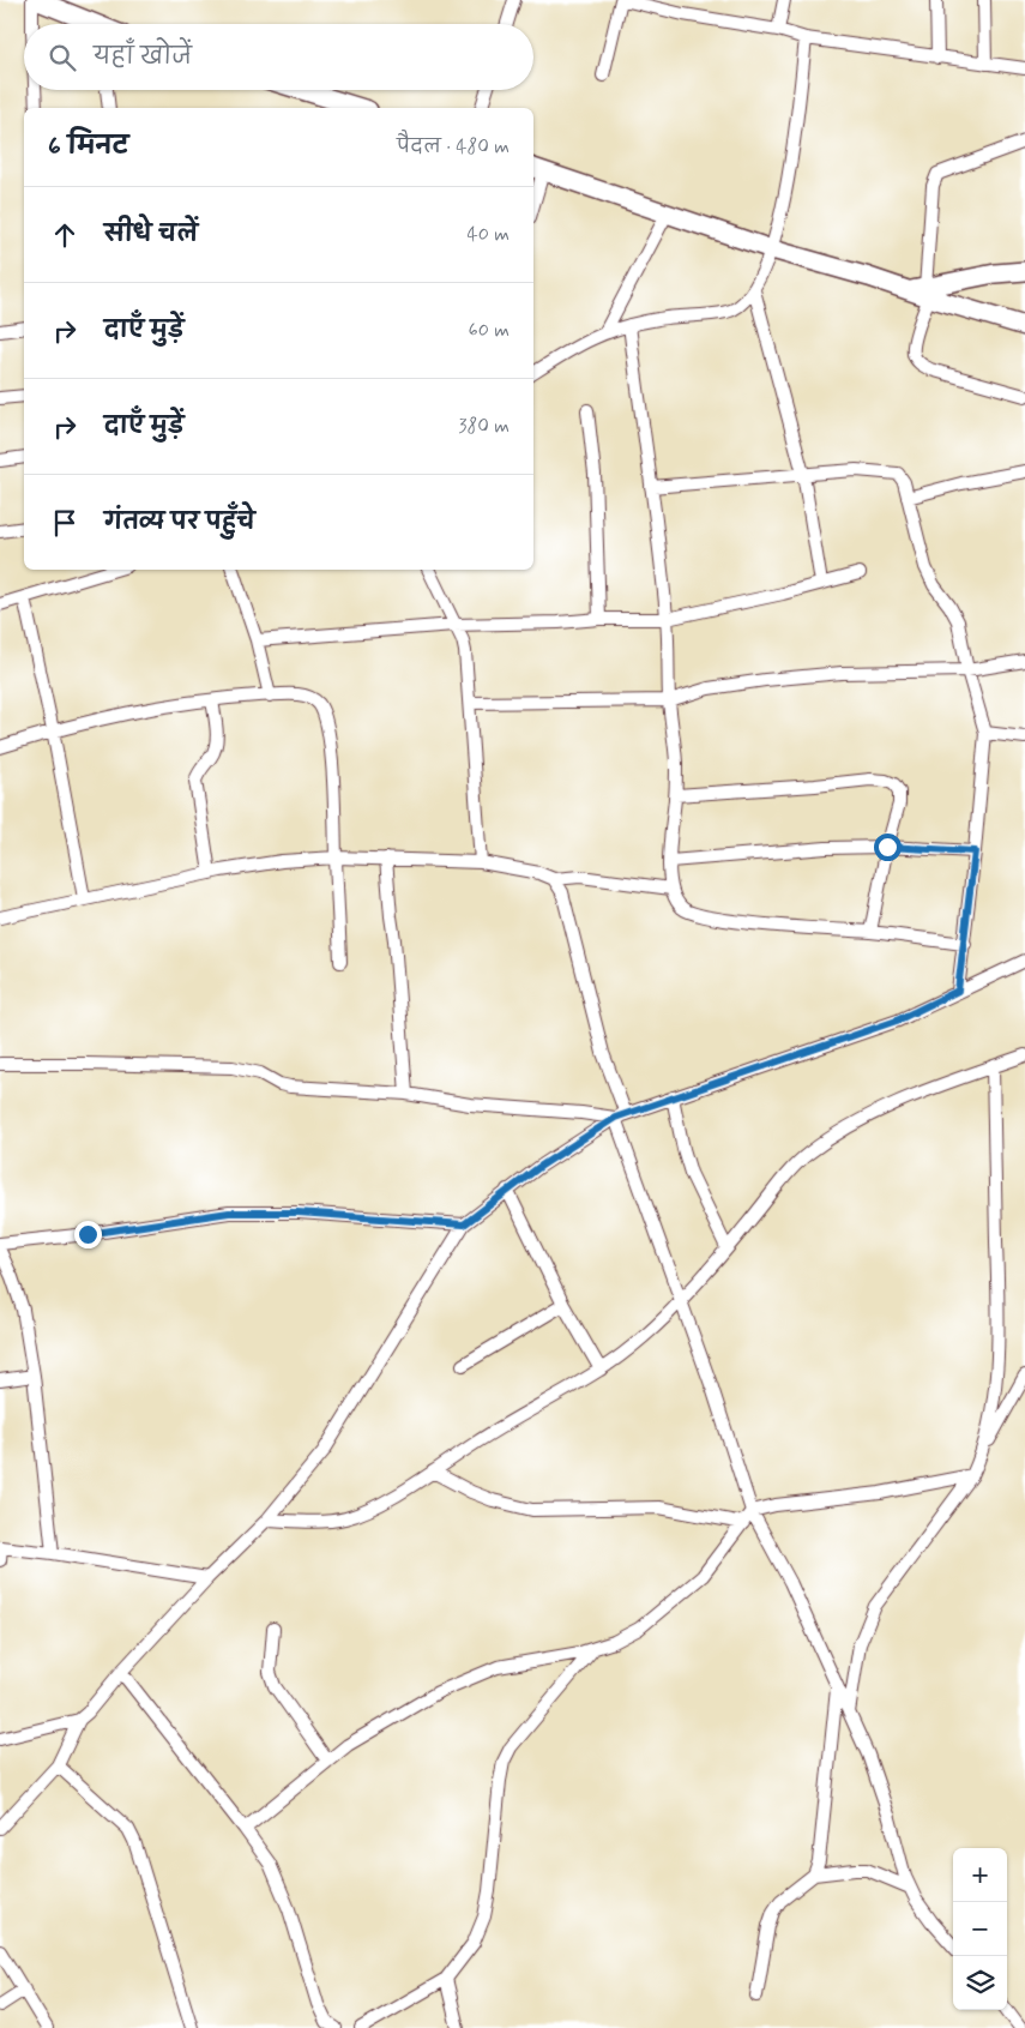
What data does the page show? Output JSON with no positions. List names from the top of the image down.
{
  "page": {
    "search": "यहाँ खोजें",
    "heading": ["6 मिनट", "पैदल · 480 m"],
    "list": [
      ["सीधे चलें", "40 m"],
      ["दाएँ मुड़ें", "60 m"],
      ["दाएँ मुड़ें", "380 m"],
      "गंतव्य पर पहुँचे"
    ],
    "map_buttons": ["+", "−"]
  }
}
